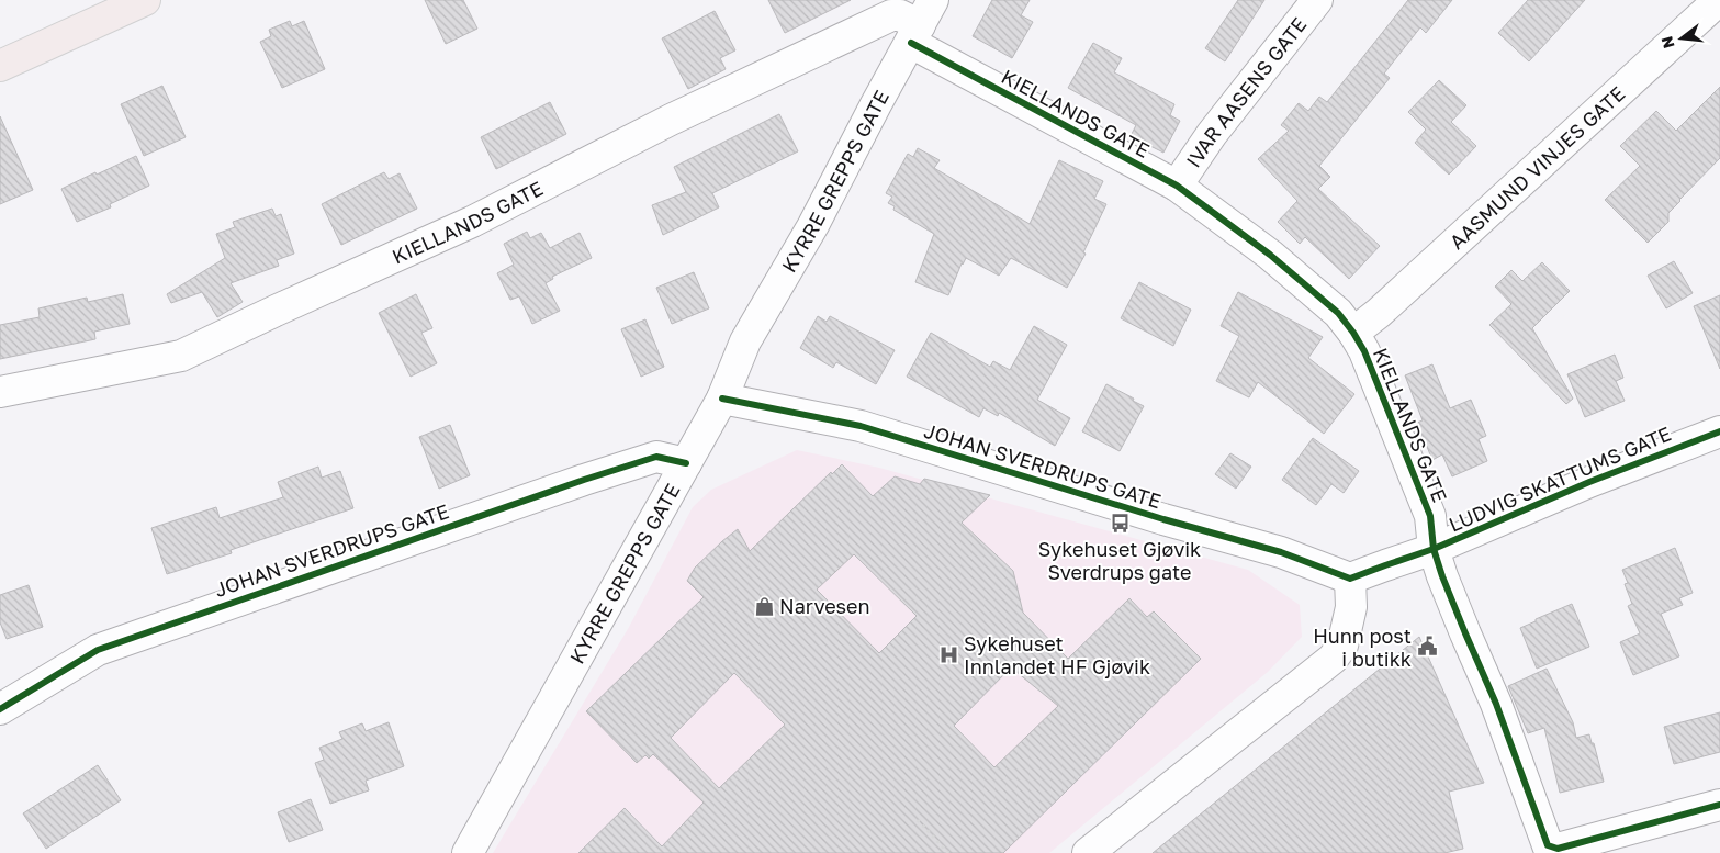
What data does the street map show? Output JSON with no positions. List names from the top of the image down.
{
  "streets": {
    "street": [
      "IVAR AASENS GATE",
      "KIELLANDS GATE",
      "AASMUND VINJES GATE",
      "KYRRE GREPPS GATE",
      "JOHAN SVERDRUPS GATE",
      "LUDVIG SKATTUMS GATE"
    ]
  },
  "crossings": [
    ["IVAR AASENS GATE", "KIELLANDS GATE"],
    ["KIELLANDS GATE", "AASMUND VINJES GATE"],
    ["KIELLANDS GATE", "KYRRE GREPPS GATE"],
    ["KIELLANDS GATE", "LUDVIG SKATTUMS GATE"],
    ["KYRRE GREPPS GATE", "JOHAN SVERDRUPS GATE"],
    ["JOHAN SVERDRUPS GATE", "LUDVIG SKATTUMS GATE"]
  ],
  "places": {
    "bus stop": ["Sykehuset Gjøvik Sverdrups gate"],
    "shop": ["Narvesen"],
    "public building": ["Hunn post i butikk"],
    "hospital": ["Sykehuset Innlandet HF Gjøvik"]
  },
  "north": "left"
}
